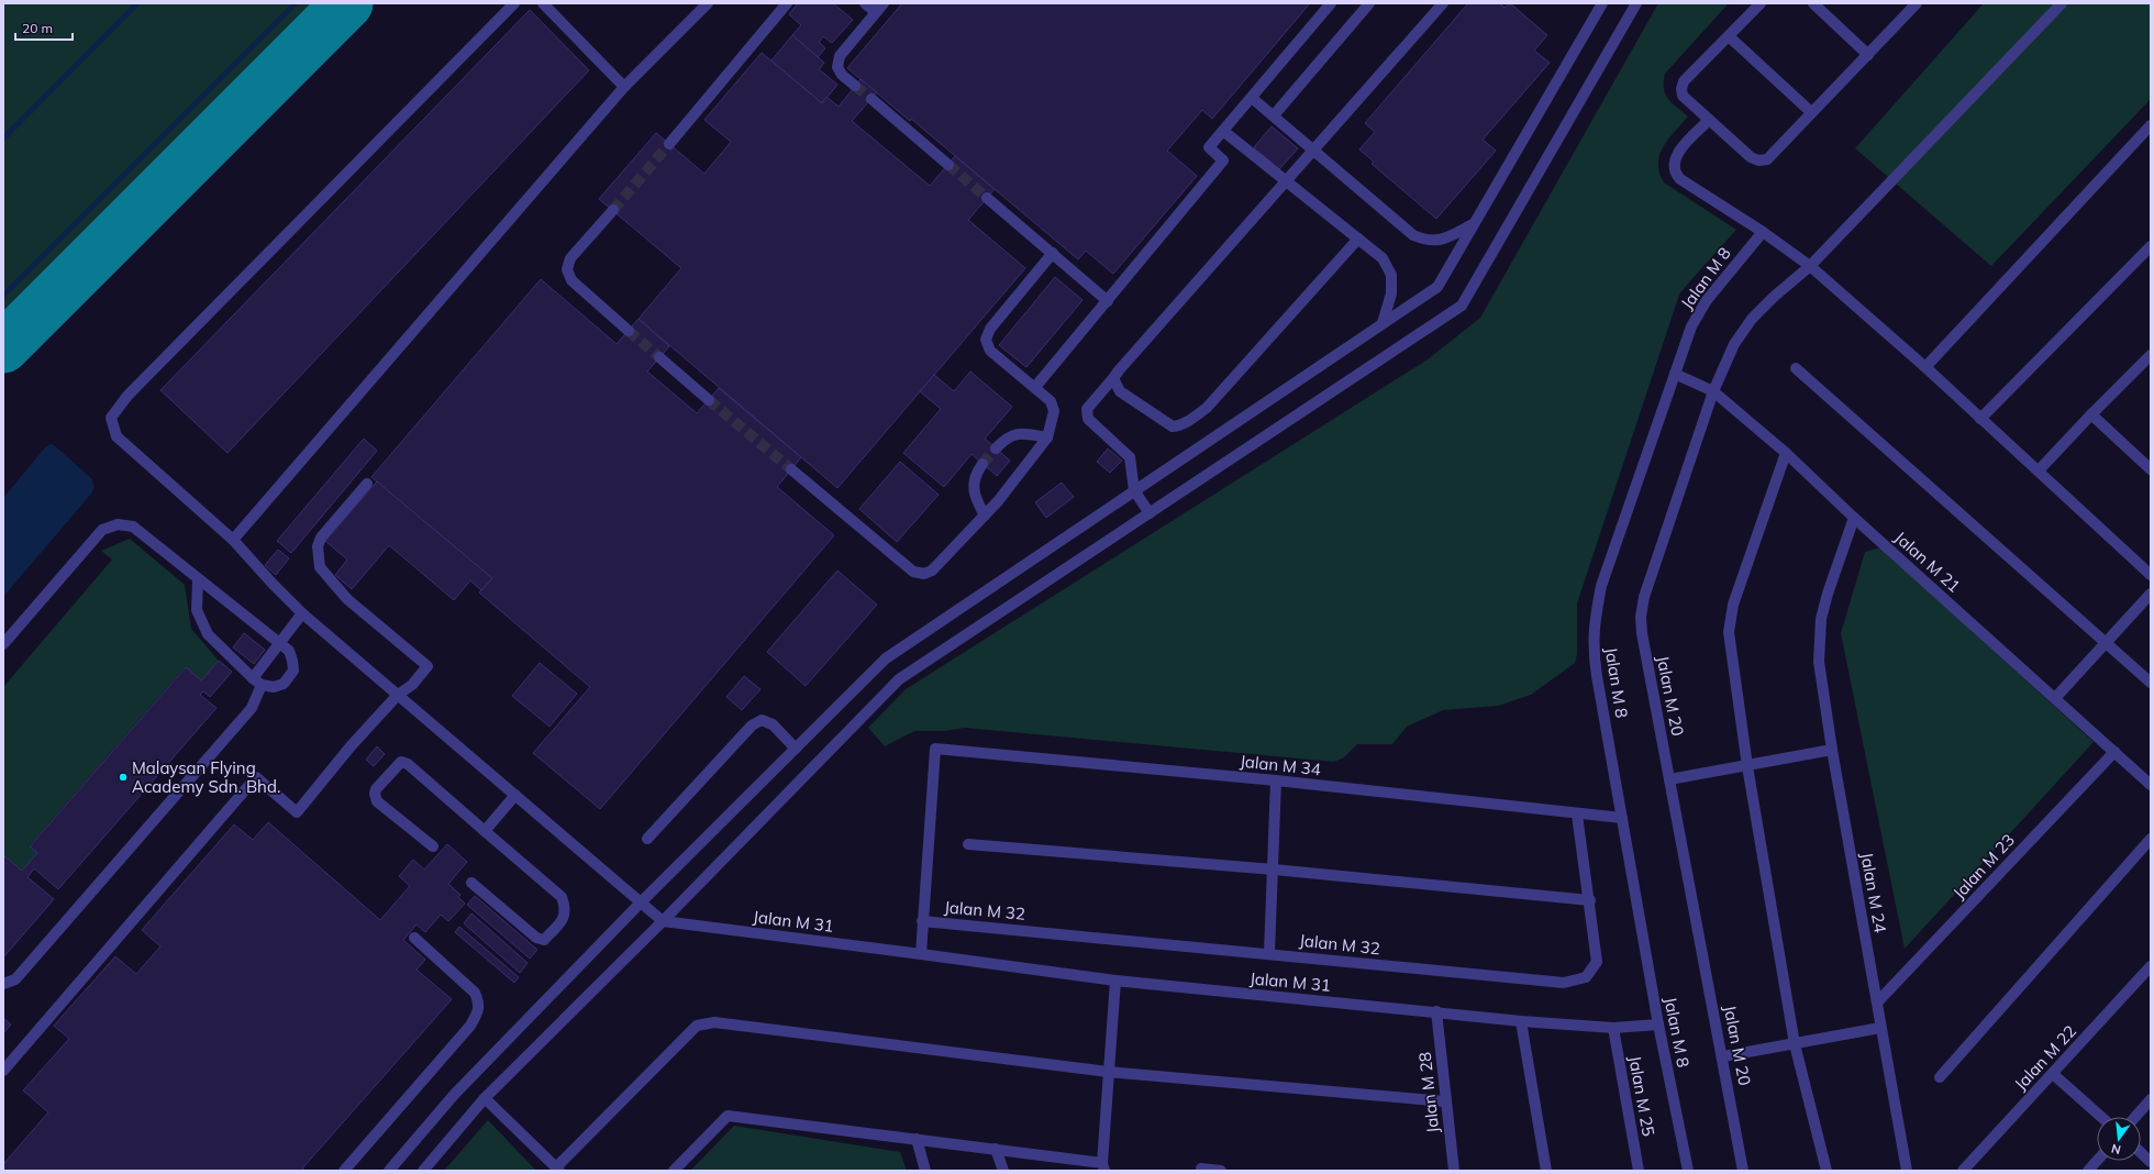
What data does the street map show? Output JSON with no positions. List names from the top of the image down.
{
  "streets": {
    "street": [
      "Jalan M 8",
      "Jalan M 21",
      "Jalan M 20",
      "Jalan M 34",
      "Jalan M 23",
      "Jalan M 24",
      "Jalan M 32",
      "Jalan M 31",
      "Jalan M 22",
      "Jalan M 28",
      "Jalan M 25"
    ]
  },
  "crossings": [
    ["Jalan M 8", "Jalan M 21"],
    ["Jalan M 8", "Jalan M 34"],
    ["Jalan M 8", "Jalan M 31"],
    ["Jalan M 21", "Jalan M 20"],
    ["Jalan M 21", "Jalan M 23"],
    ["Jalan M 21", "Jalan M 24"],
    ["Jalan M 34", "Jalan M 32"],
    ["Jalan M 23", "Jalan M 24"],
    ["Jalan M 31", "Jalan M 28"],
    ["Jalan M 31", "Jalan M 25"]
  ],
  "places": ["Malaysan Flying Academy Sdn. Bhd."],
  "scale_bar": "20 m",
  "north": "bottom"
}
